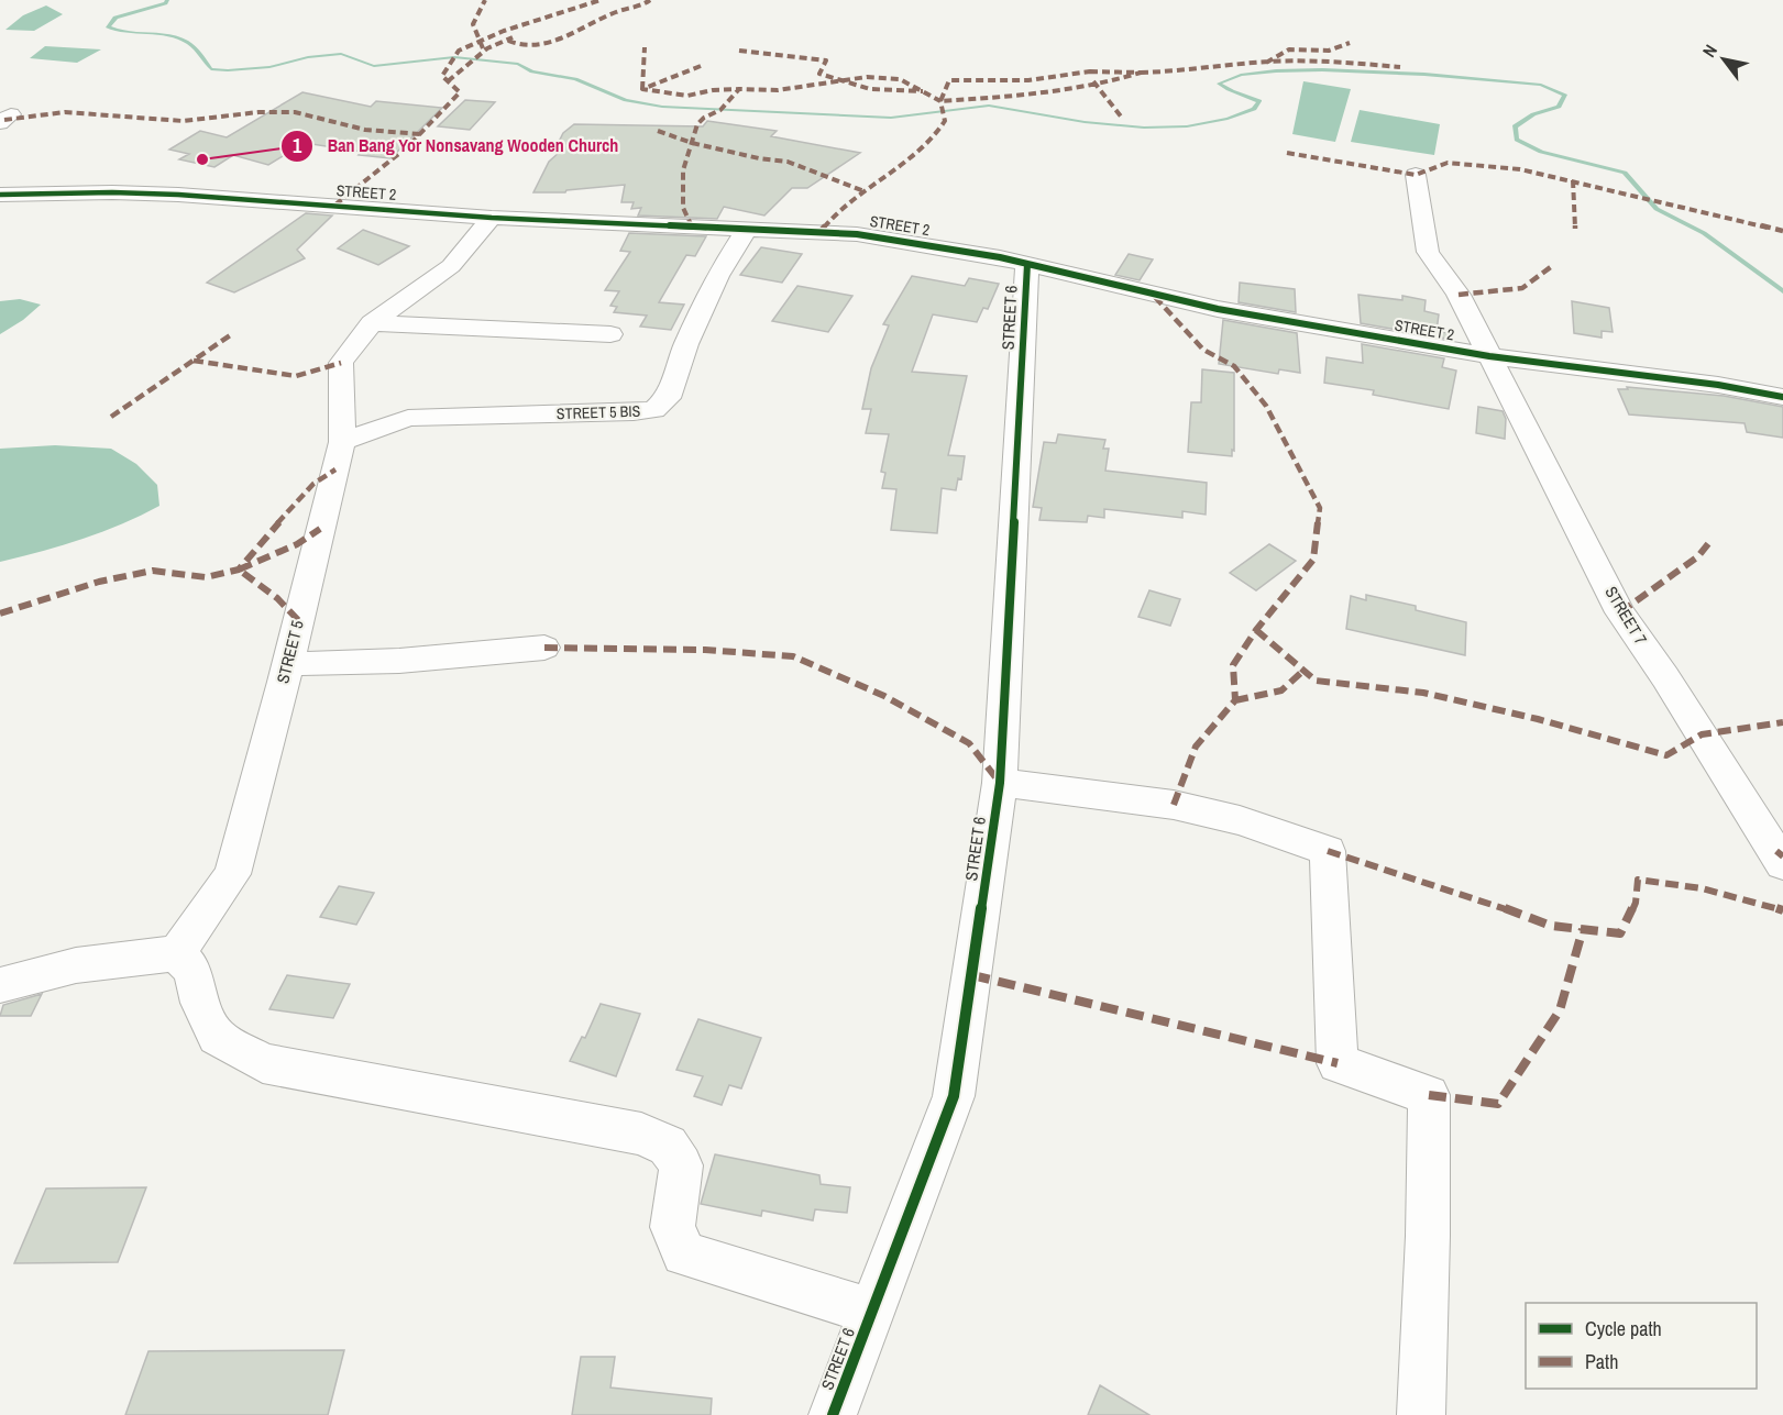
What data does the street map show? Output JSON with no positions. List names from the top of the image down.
{
  "streets": {
    "street": [
      "STREET 2",
      "STREET 6",
      "STREET 5 BIS",
      "STREET 7",
      "STREET 5"
    ]
  },
  "crossings": [
    ["STREET 2", "STREET 6"],
    ["STREET 2", "STREET 5 BIS"],
    ["STREET 2", "STREET 7"],
    ["STREET 2", "STREET 5"],
    ["STREET 5 BIS", "STREET 5"]
  ],
  "places": ["Ban Bang Yor Nonsavang Wooden Church"],
  "legend": ["Cycle path", "Path"],
  "north": "top left"
}
